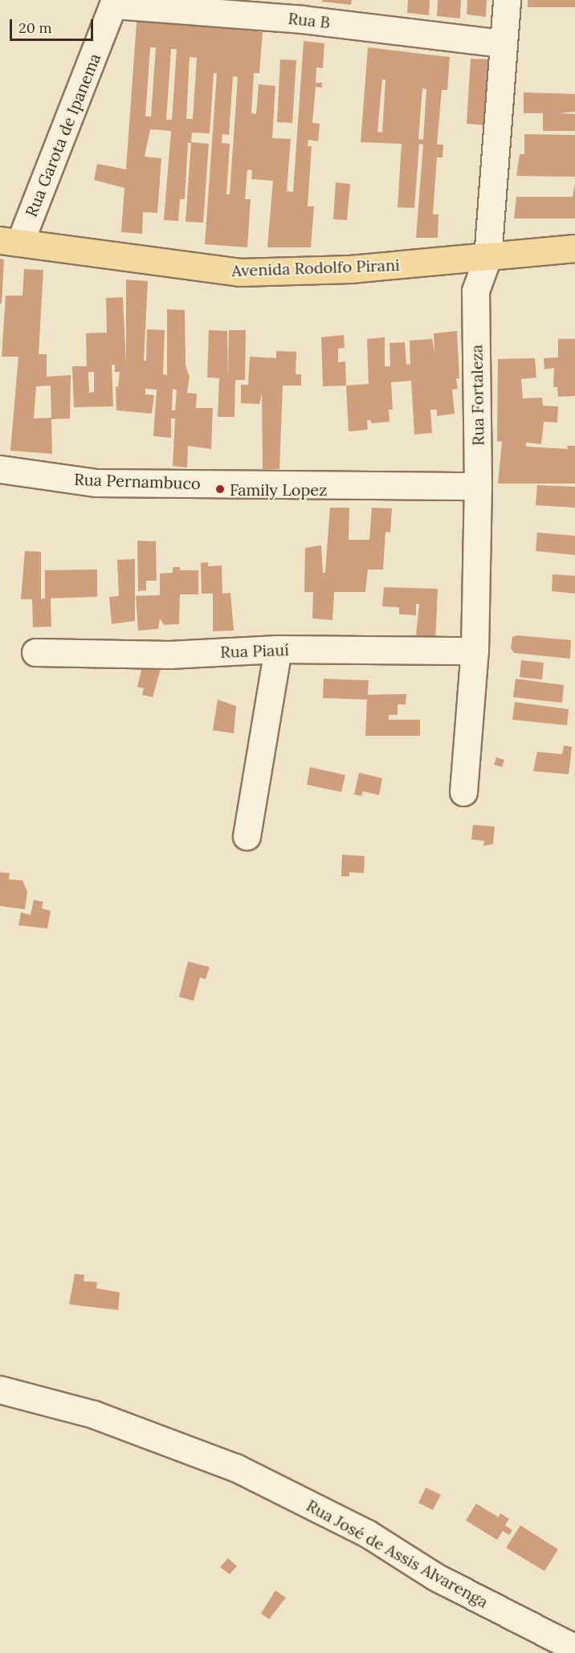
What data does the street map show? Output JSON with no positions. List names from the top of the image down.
{
  "streets": {
    "main road": ["Avenida Rodolfo Pirani"],
    "street": [
      "Rua B",
      "Rua Garota de Ipanema",
      "Rua Fortaleza",
      "Rua Pernambuco",
      "Rua Piauí",
      "Rua José de Assis Alvarenga"
    ]
  },
  "crossings": [
    ["Rua B", "Rua Garota de Ipanema"],
    ["Rua B", "Rua Fortaleza"],
    ["Rua Garota de Ipanema", "Avenida Rodolfo Pirani"],
    ["Avenida Rodolfo Pirani", "Rua Fortaleza"],
    ["Rua Fortaleza", "Rua Pernambuco"],
    ["Rua Fortaleza", "Rua Piauí"]
  ],
  "places": ["Family Lopez"],
  "scale_bar": "20 m"
}
